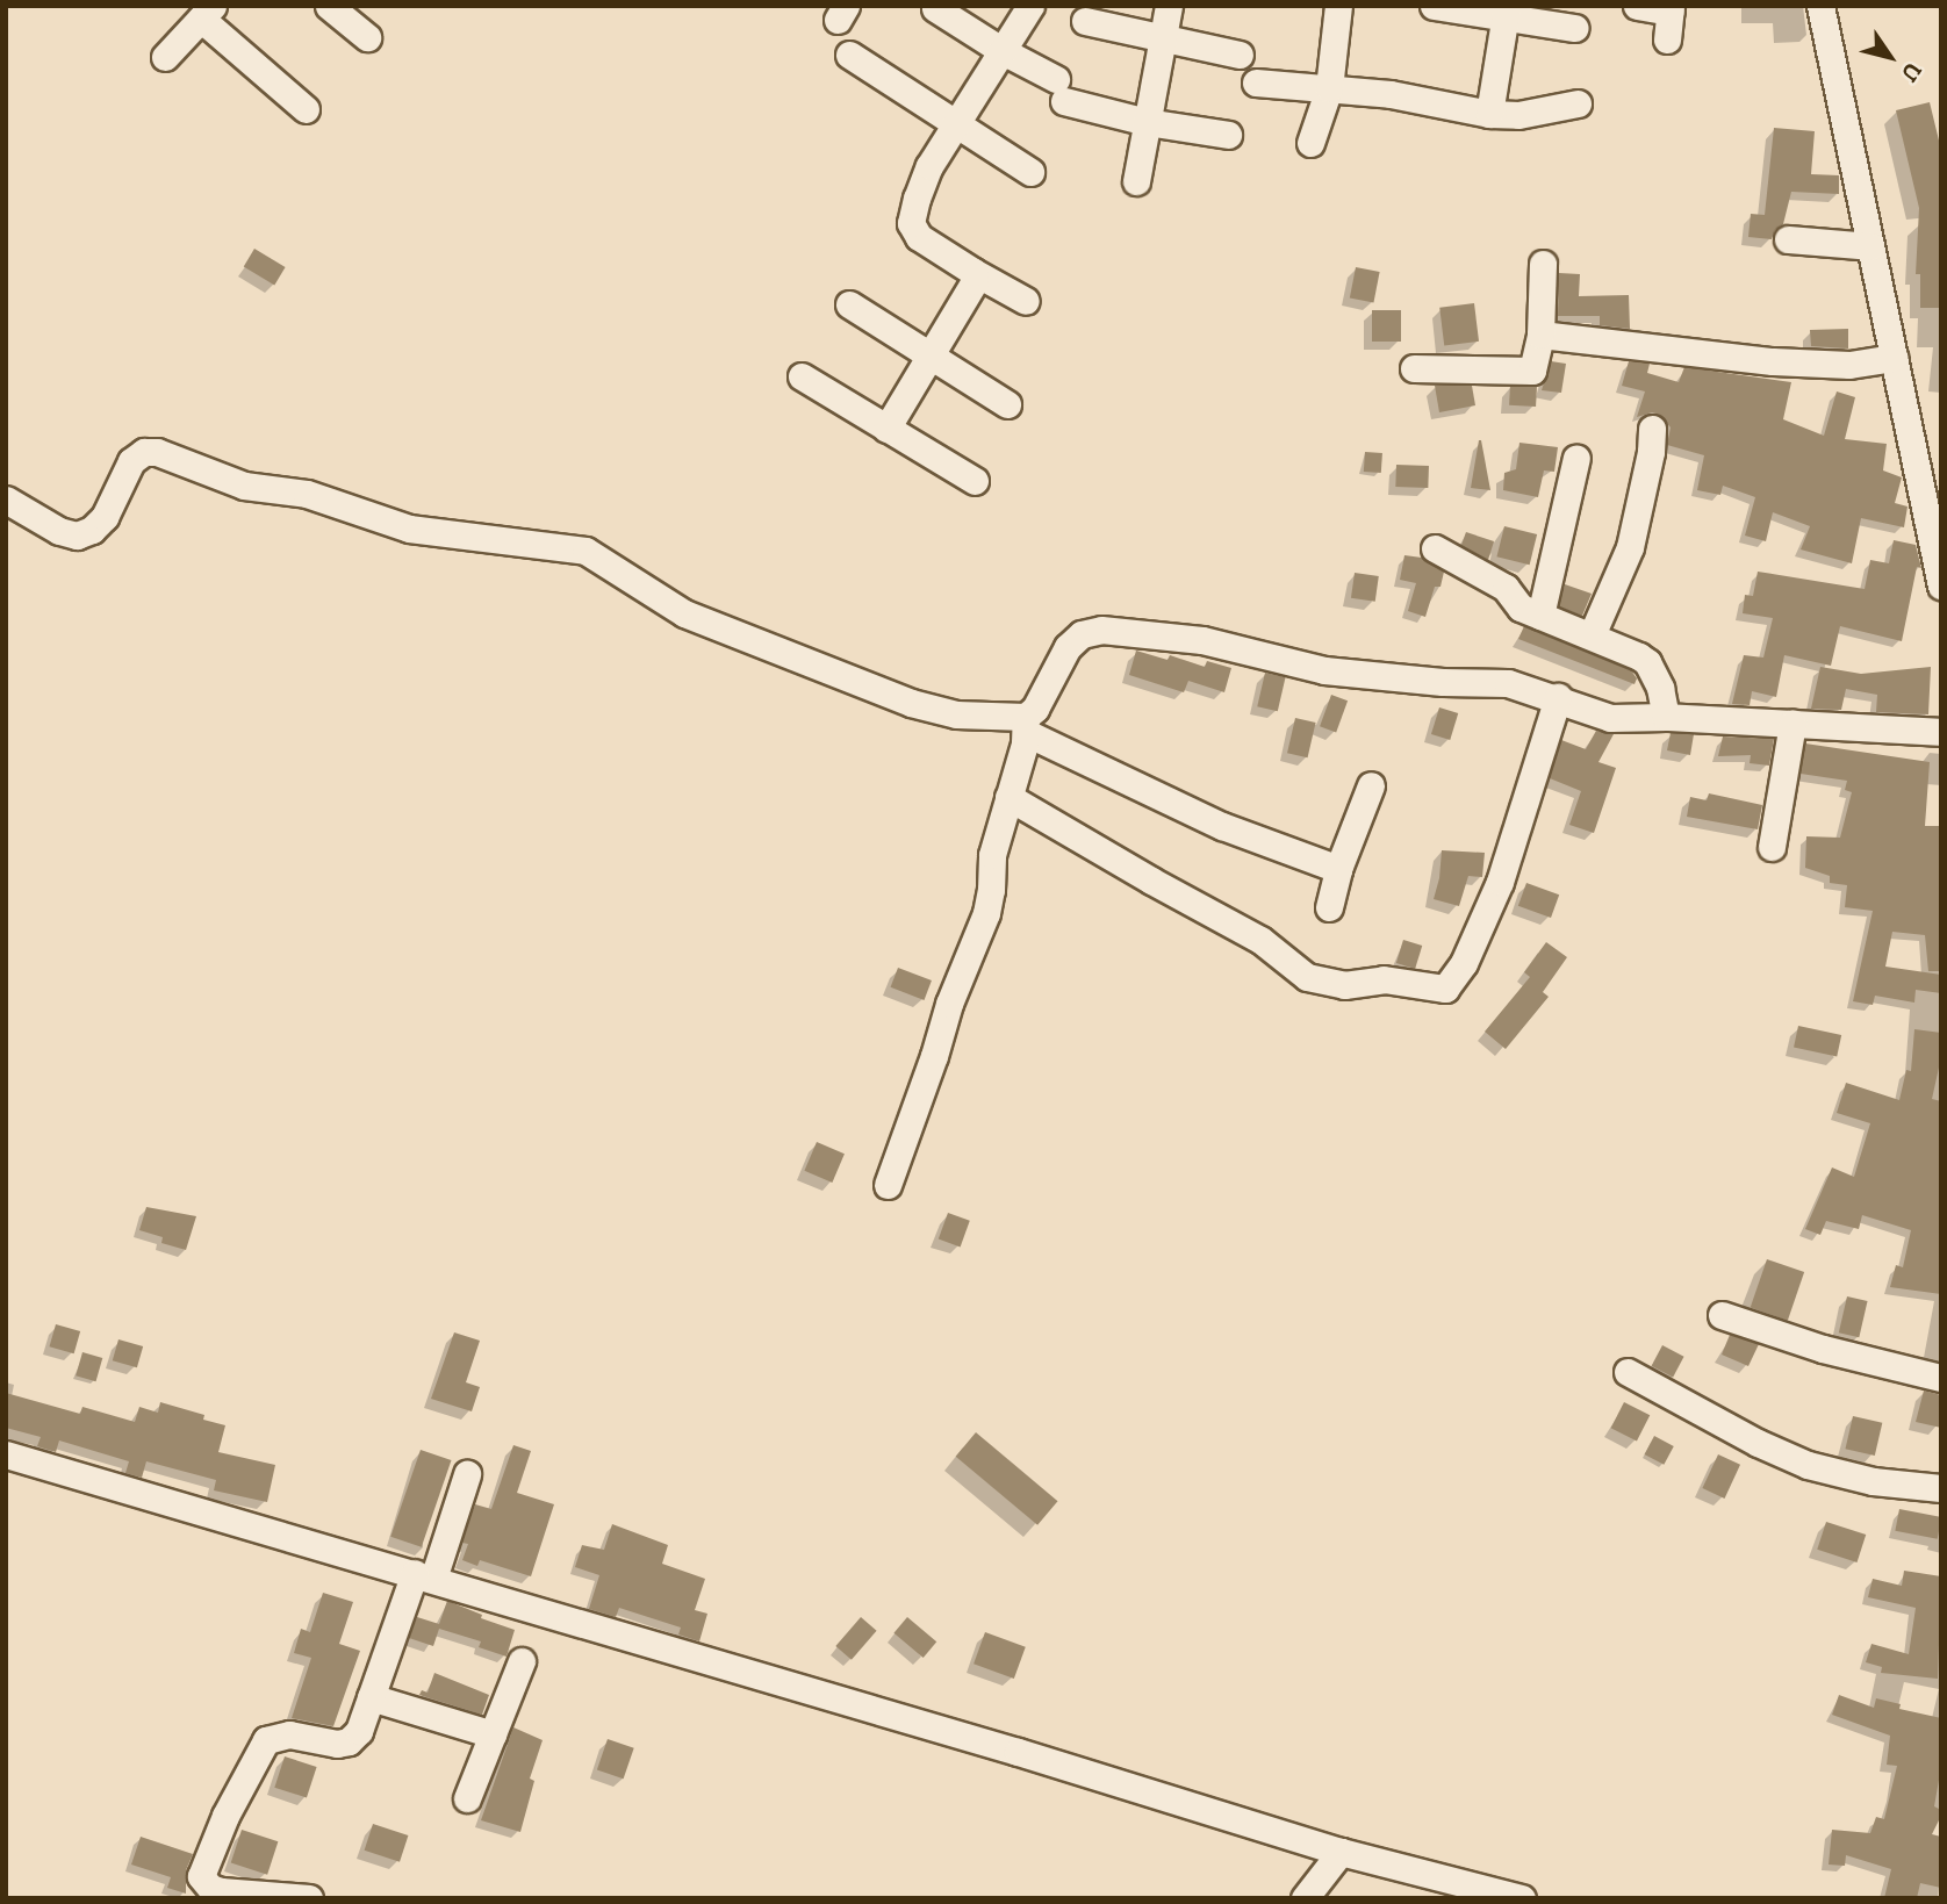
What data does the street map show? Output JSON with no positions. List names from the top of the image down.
{
  "north": "bottom right"
}
